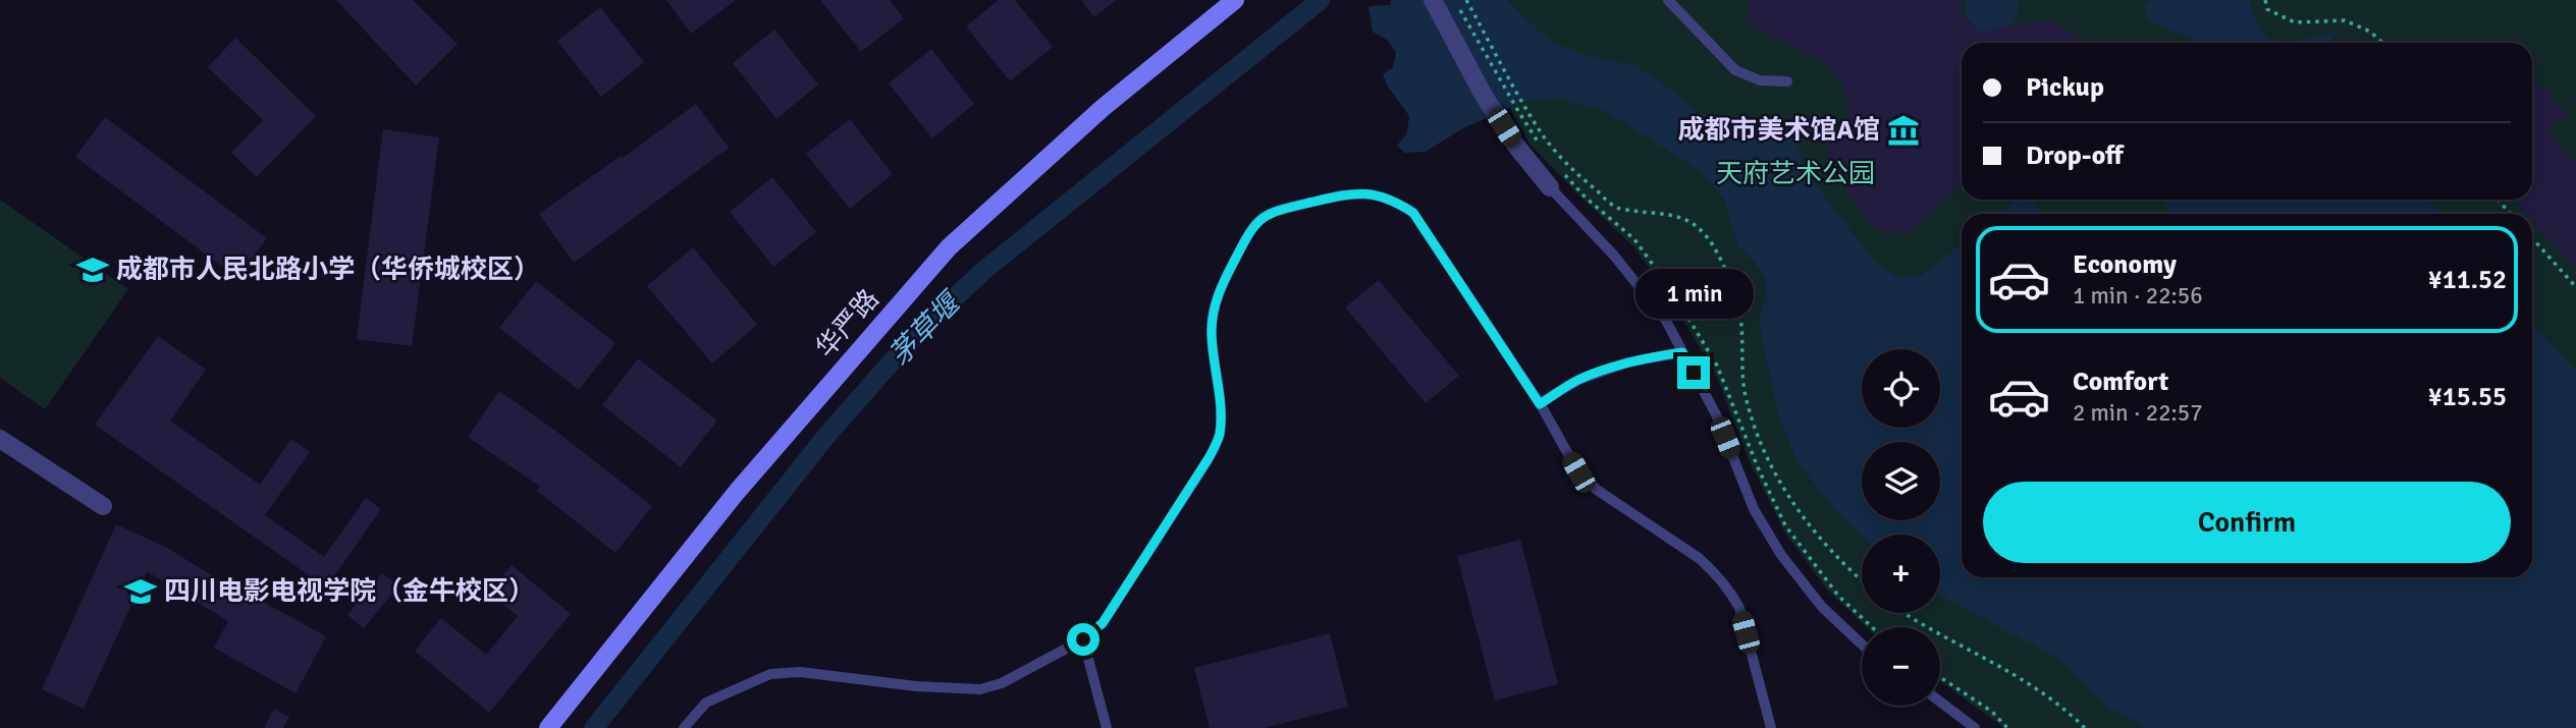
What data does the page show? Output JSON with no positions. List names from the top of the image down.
{
  "streets": {
    "street": ["华严路"]
  },
  "water": ["茅草堰"],
  "parks": ["天府艺术公园"],
  "places": {
    "museum": ["成都市美术馆A馆"],
    "school or university": ["成都市人民北路小学（华侨城校区）", "四川电影电视学院（金牛校区）"]
  },
  "page": {
    "banner": ["Pickup", "Drop-off"],
    "list": [
      {
        "name": "Economy",
        "note": "1 min · 22:56",
        "value": "¥11.52"
      },
      {
        "name": "Comfort",
        "note": "2 min · 22:57",
        "value": "¥15.55"
      }
    ],
    "bubble": "1 min",
    "map_buttons": ["+", "−"],
    "buttons": "Confirm"
  }
}
